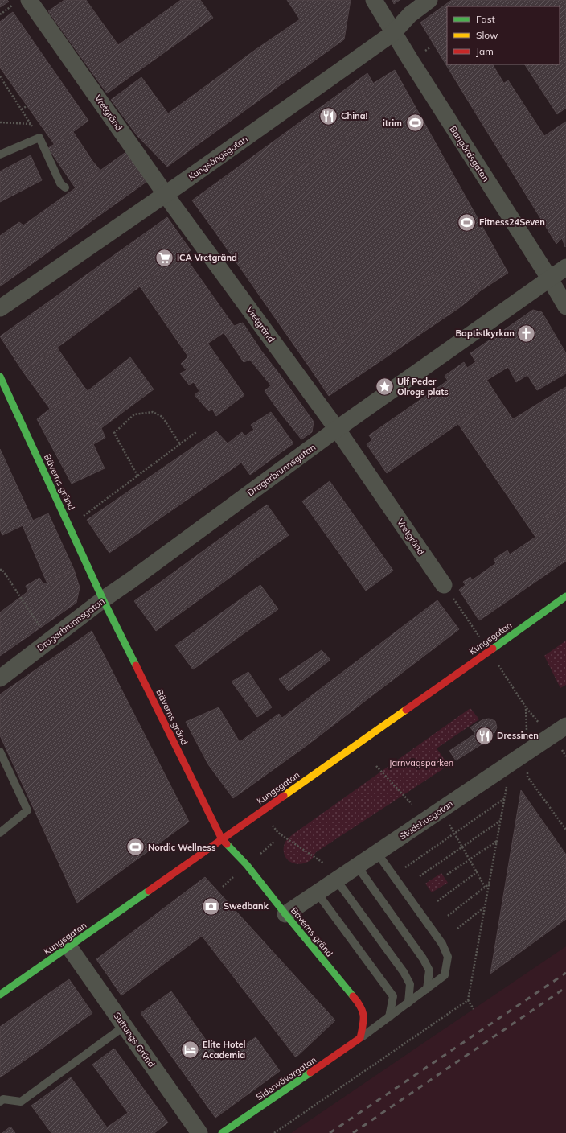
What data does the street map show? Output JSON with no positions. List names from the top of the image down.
{
  "streets": {
    "street": [
      "Vretgränd",
      "Bangårdsgatan",
      "Kungsängsgatan",
      "Dragarbrunnsgatan",
      "Bäverns gränd",
      "Kungsgatan",
      "Stadshusgatan",
      "Suttungs Gränd",
      "Sidenvävargatan"
    ]
  },
  "crossings": [
    ["Vretgränd", "Kungsängsgatan"],
    ["Vretgränd", "Dragarbrunnsgatan"],
    ["Bangårdsgatan", "Kungsängsgatan"],
    ["Bangårdsgatan", "Dragarbrunnsgatan"],
    ["Dragarbrunnsgatan", "Bäverns gränd"],
    ["Bäverns gränd", "Kungsgatan"],
    ["Bäverns gränd", "Stadshusgatan"],
    ["Bäverns gränd", "Sidenvävargatan"],
    ["Kungsgatan", "Suttungs Gränd"]
  ],
  "parks": ["Järnvägsparken"],
  "places": {
    "restaurant": ["China!", "Dressinen"],
    "sports": ["itrim", "Fitness24Seven", "Nordic Wellness"],
    "supermarket": ["ICA Vretgränd"],
    "church": ["Baptistkyrkan"],
    "place": ["Ulf Peder Olrogs plats"],
    "bank": ["Swedbank"],
    "hotel": ["Elite Hotel Academia"]
  },
  "legend": ["Fast", "Slow", "Jam"]
}
